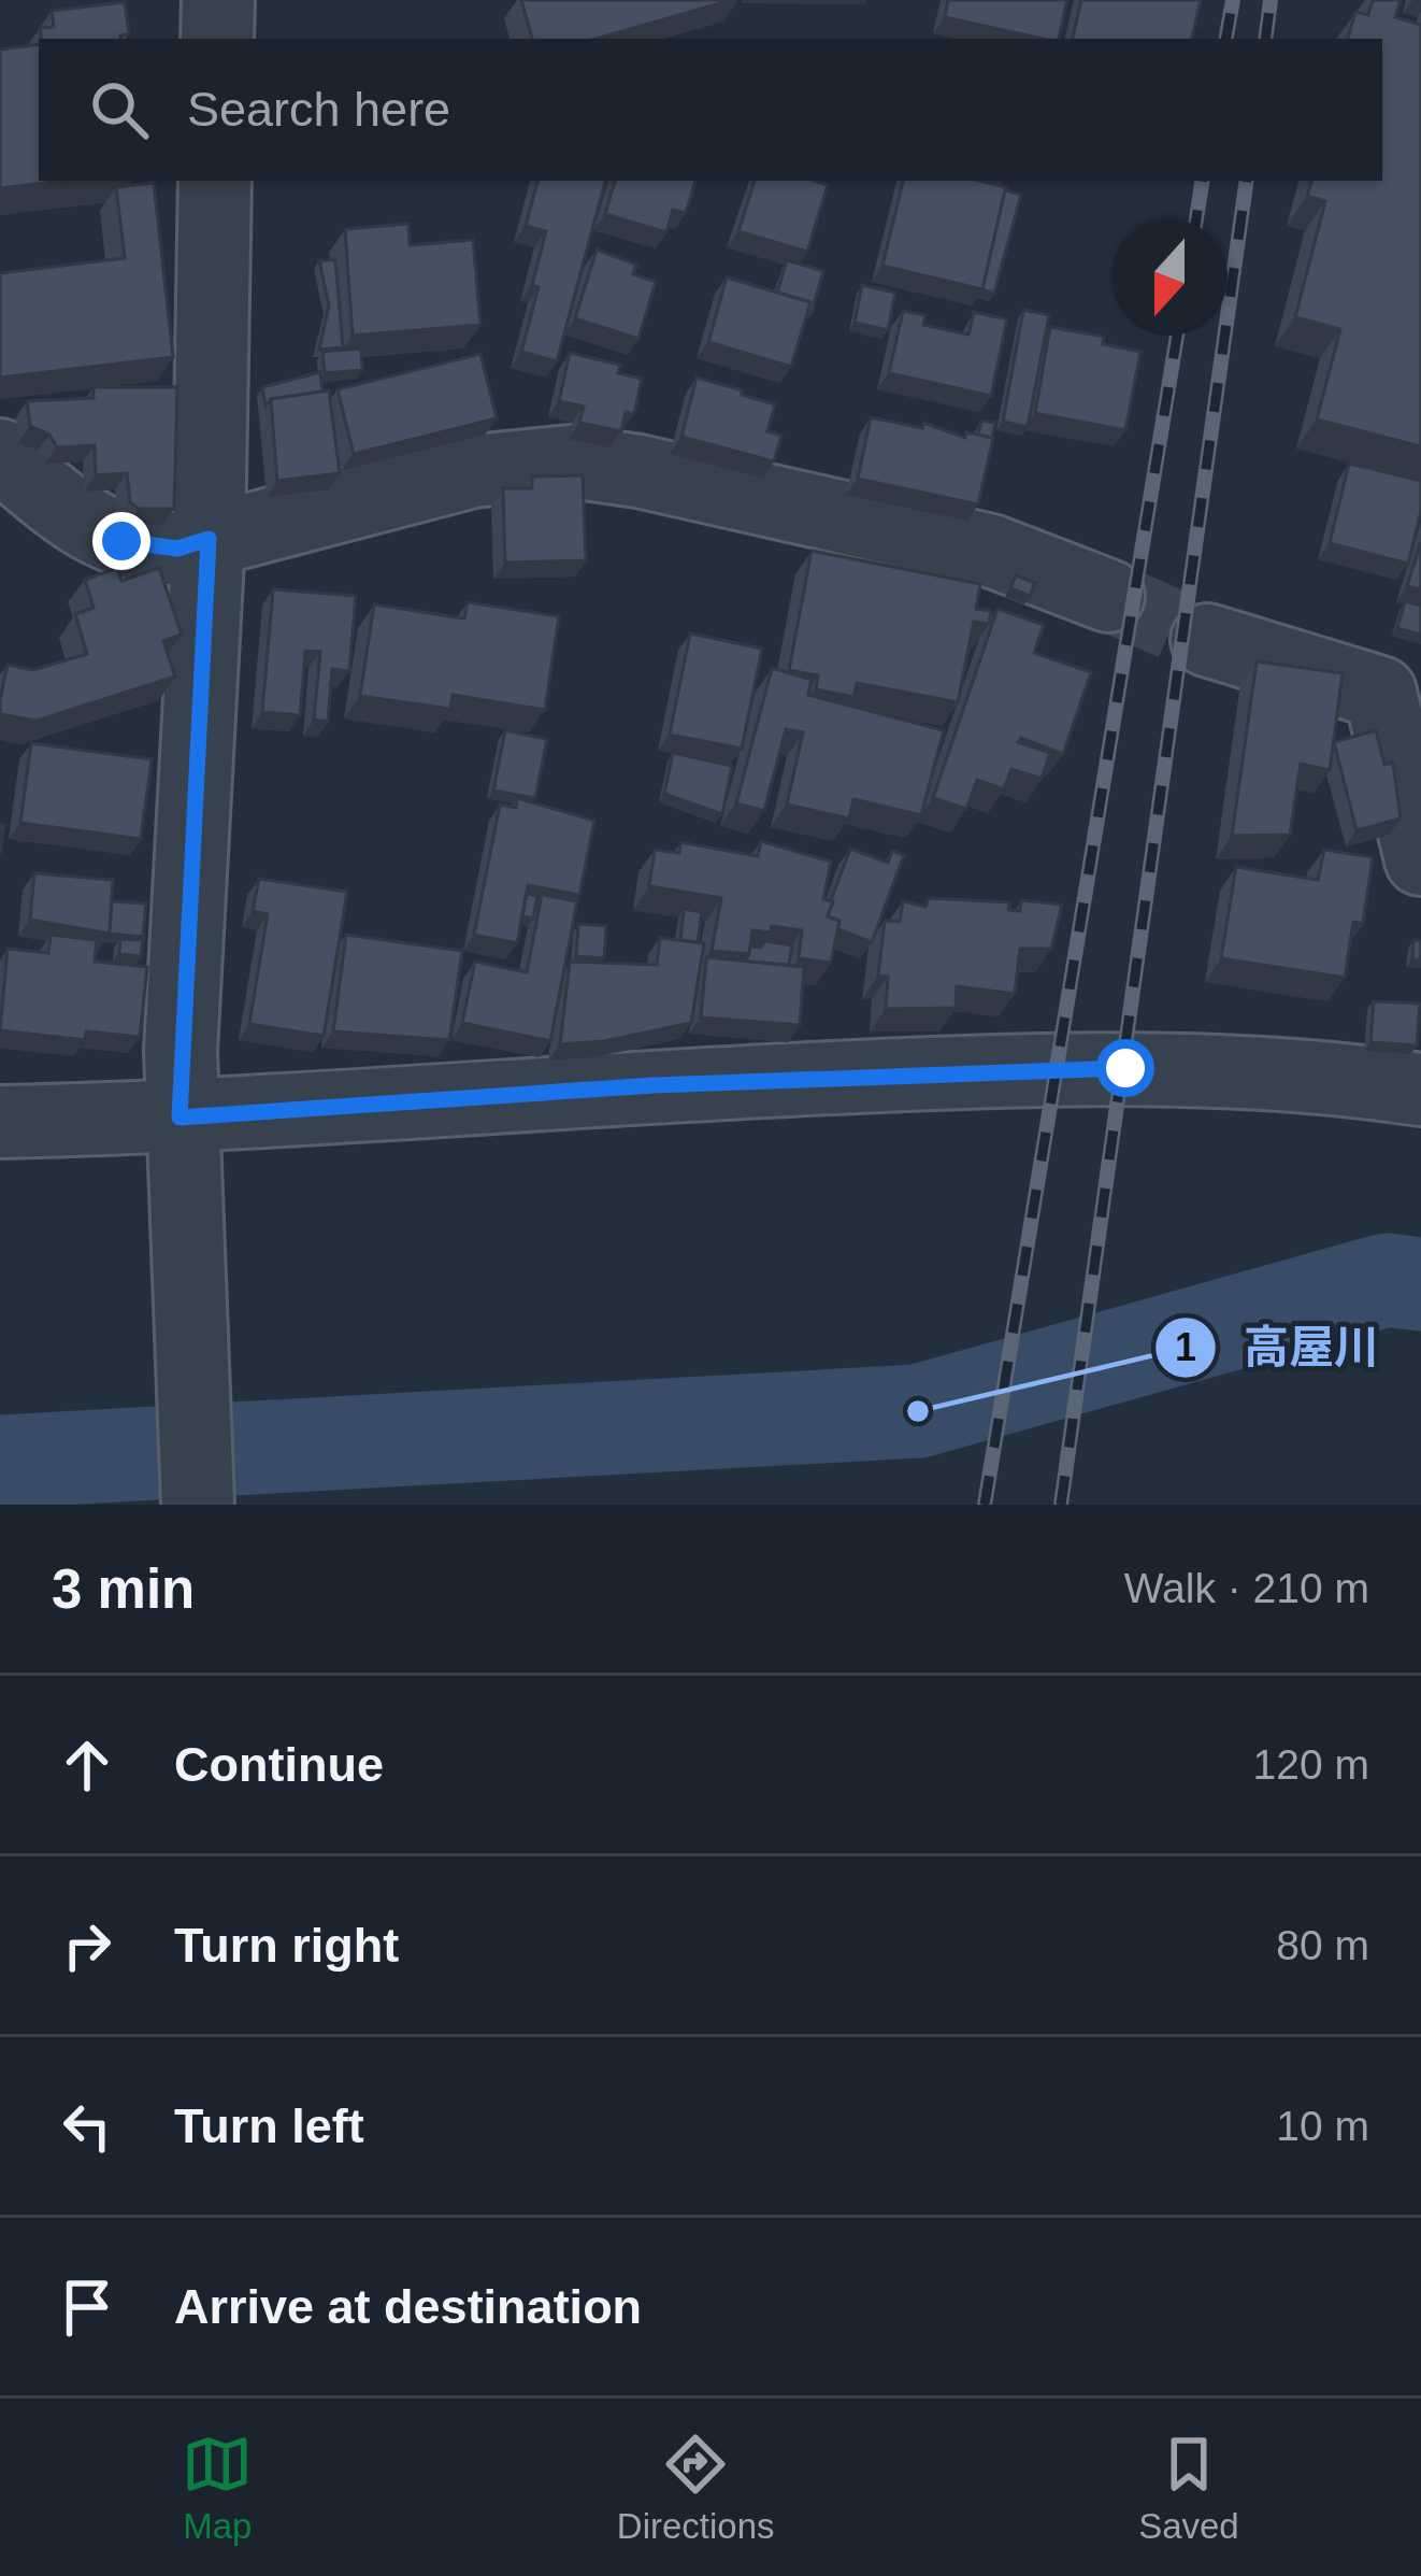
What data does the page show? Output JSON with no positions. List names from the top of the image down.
{
  "places": ["高屋川"],
  "north": "bottom",
  "page": {
    "search": "Search here",
    "heading": ["3 min", "Walk · 210 m"],
    "list": [
      ["Continue", "120 m"],
      ["Turn right", "80 m"],
      ["Turn left", "10 m"],
      "Arrive at destination"
    ],
    "nav": ["Map", "Directions", "Saved"]
  }
}
